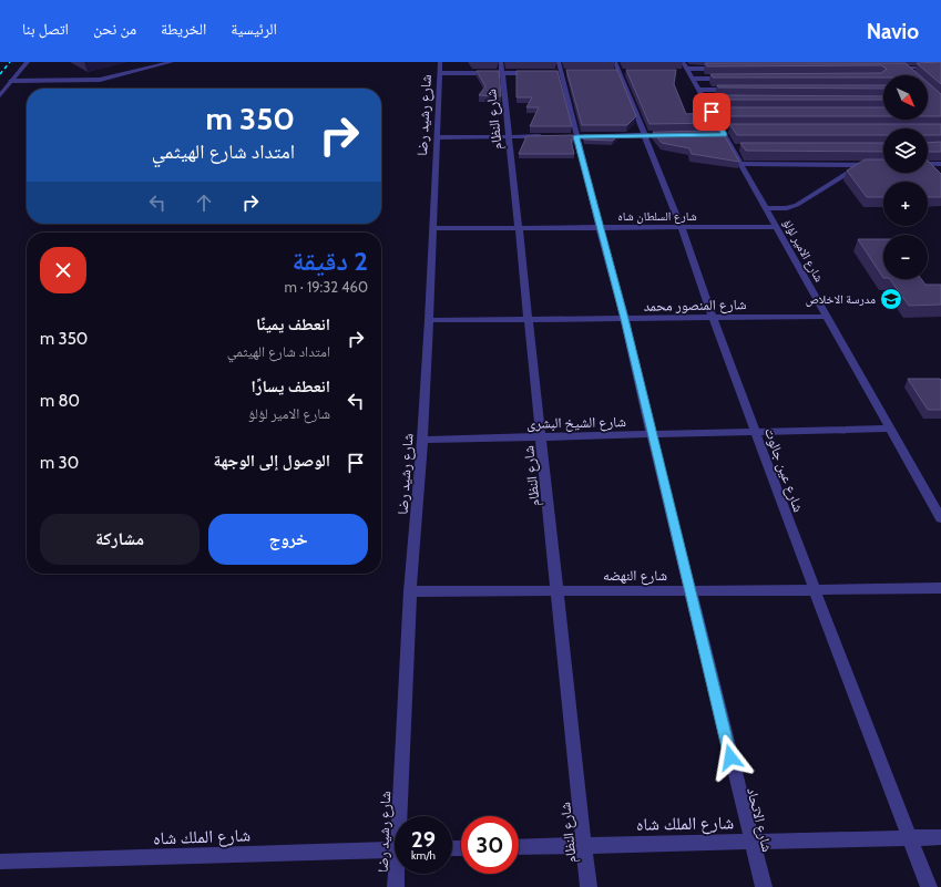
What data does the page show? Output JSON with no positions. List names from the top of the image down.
{
  "streets": {
    "street": [
      "شارع رشيد رضا",
      "شارع النظام",
      "شارع السلطان شاه",
      "شارع الامير لؤلؤ",
      "شارع المنصور محمد",
      "شارع الشيخ البشرى",
      "شارع عين جالوت",
      "شارع النهضه",
      "شارع الاتحاد",
      "شارع الملك شاه"
    ]
  },
  "crossings": [
    ["شارع رشيد رضا", "شارع السلطان شاه"],
    ["شارع رشيد رضا", "شارع المنصور محمد"],
    ["شارع رشيد رضا", "شارع الشيخ البشرى"],
    ["شارع رشيد رضا", "شارع النهضه"],
    ["شارع النظام", "شارع السلطان شاه"],
    ["شارع النظام", "شارع المنصور محمد"],
    ["شارع النظام", "شارع الشيخ البشرى"],
    ["شارع النظام", "شارع النهضه"],
    ["شارع النظام", "شارع الملك شاه"],
    ["شارع السلطان شاه", "شارع الامير لؤلؤ"],
    ["شارع السلطان شاه", "شارع عين جالوت"],
    ["شارع السلطان شاه", "شارع الاتحاد"],
    ["شارع الامير لؤلؤ", "شارع المنصور محمد"],
    ["شارع الامير لؤلؤ", "شارع الشيخ البشرى"],
    ["شارع المنصور محمد", "شارع عين جالوت"],
    ["شارع المنصور محمد", "شارع الاتحاد"],
    ["شارع الشيخ البشرى", "شارع عين جالوت"],
    ["شارع الشيخ البشرى", "شارع الاتحاد"],
    ["شارع عين جالوت", "شارع النهضه"],
    ["شارع عين جالوت", "شارع الملك شاه"],
    ["شارع النهضه", "شارع الاتحاد"],
    ["شارع الاتحاد", "شارع الملك شاه"]
  ],
  "places": {
    "school or university": ["مدرسة الاخلاص"]
  },
  "north": "bottom right",
  "page": {
    "header": "Navio",
    "nav": [
      "الرئيسية",
      "الخريطة",
      "من نحن",
      "اتصل بنا"
    ],
    "map_buttons": ["+", "−"],
    "turn": ["350 m", "امتداد شارع الهيثمي"],
    "heading": ["2 دقيقة", "460 m · 19:32"],
    "list": [
      {
        "name": "انعطف يمينًا",
        "note": "امتداد شارع الهيثمي",
        "value": "350 m"
      },
      {
        "name": "انعطف يسارًا",
        "note": "شارع الامير لؤلؤ",
        "value": "80 m"
      },
      {
        "name": "الوصول إلى الوجهة",
        "value": "30 m"
      }
    ],
    "buttons": ["خروج", "مشاركة"],
    "speed": "29 km/h",
    "limit": "30"
  }
}
